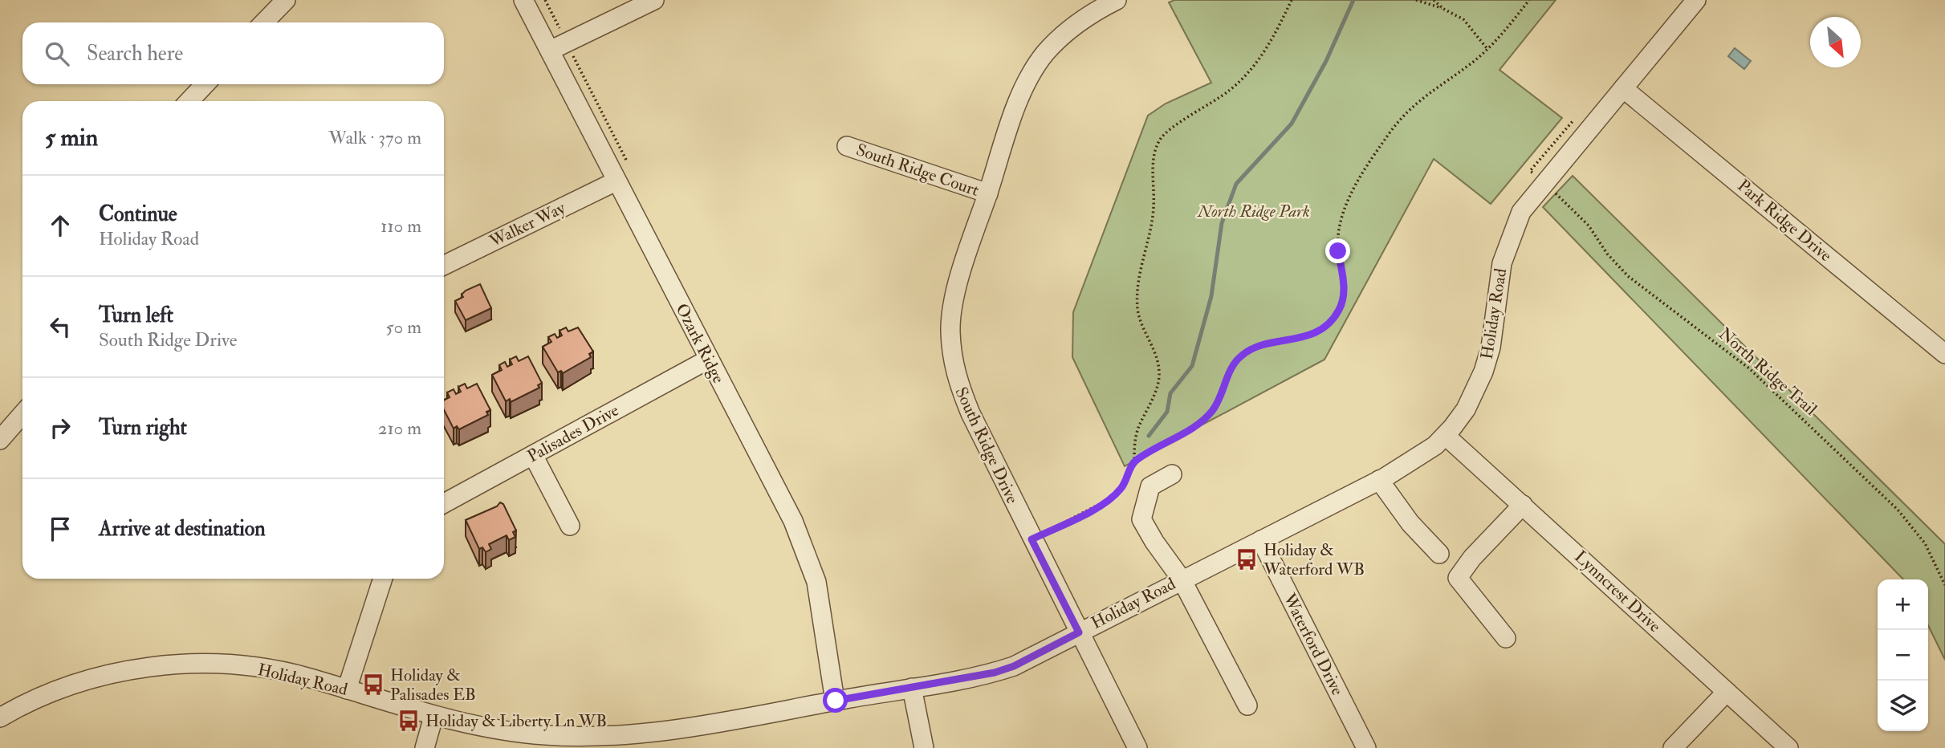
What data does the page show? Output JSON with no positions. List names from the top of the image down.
{
  "streets": {
    "street": [
      "South Ridge Court",
      "Park Ridge Drive",
      "Walker Way",
      "Holiday Road",
      "Ozark Ridge",
      "Palisades Drive",
      "South Ridge Drive",
      "Lynncrest Drive",
      "Waterford Drive"
    ],
    "path": ["North Ridge Trail"]
  },
  "crossings": [
    ["South Ridge Court", "South Ridge Drive"],
    ["Park Ridge Drive", "Holiday Road"],
    ["Walker Way", "Ozark Ridge"],
    ["Holiday Road", "Ozark Ridge"],
    ["Holiday Road", "North Ridge Trail"],
    ["Holiday Road", "South Ridge Drive"],
    ["Holiday Road", "Lynncrest Drive"],
    ["Holiday Road", "Waterford Drive"],
    ["Ozark Ridge", "Palisades Drive"]
  ],
  "parks": ["North Ridge Park"],
  "places": {
    "bus stop": ["Holiday & Waterford WB", "Holiday & Palisades EB", "Holiday & Liberty Ln WB"]
  },
  "north": "bottom right",
  "page": {
    "search": "Search here",
    "heading": ["5 min", "Walk · 370 m"],
    "list": [
      ["Continue", "Holiday Road", "110 m"],
      ["Turn left", "South Ridge Drive", "50 m"],
      ["Turn right", "210 m"],
      "Arrive at destination"
    ],
    "map_buttons": ["+", "−"]
  }
}
